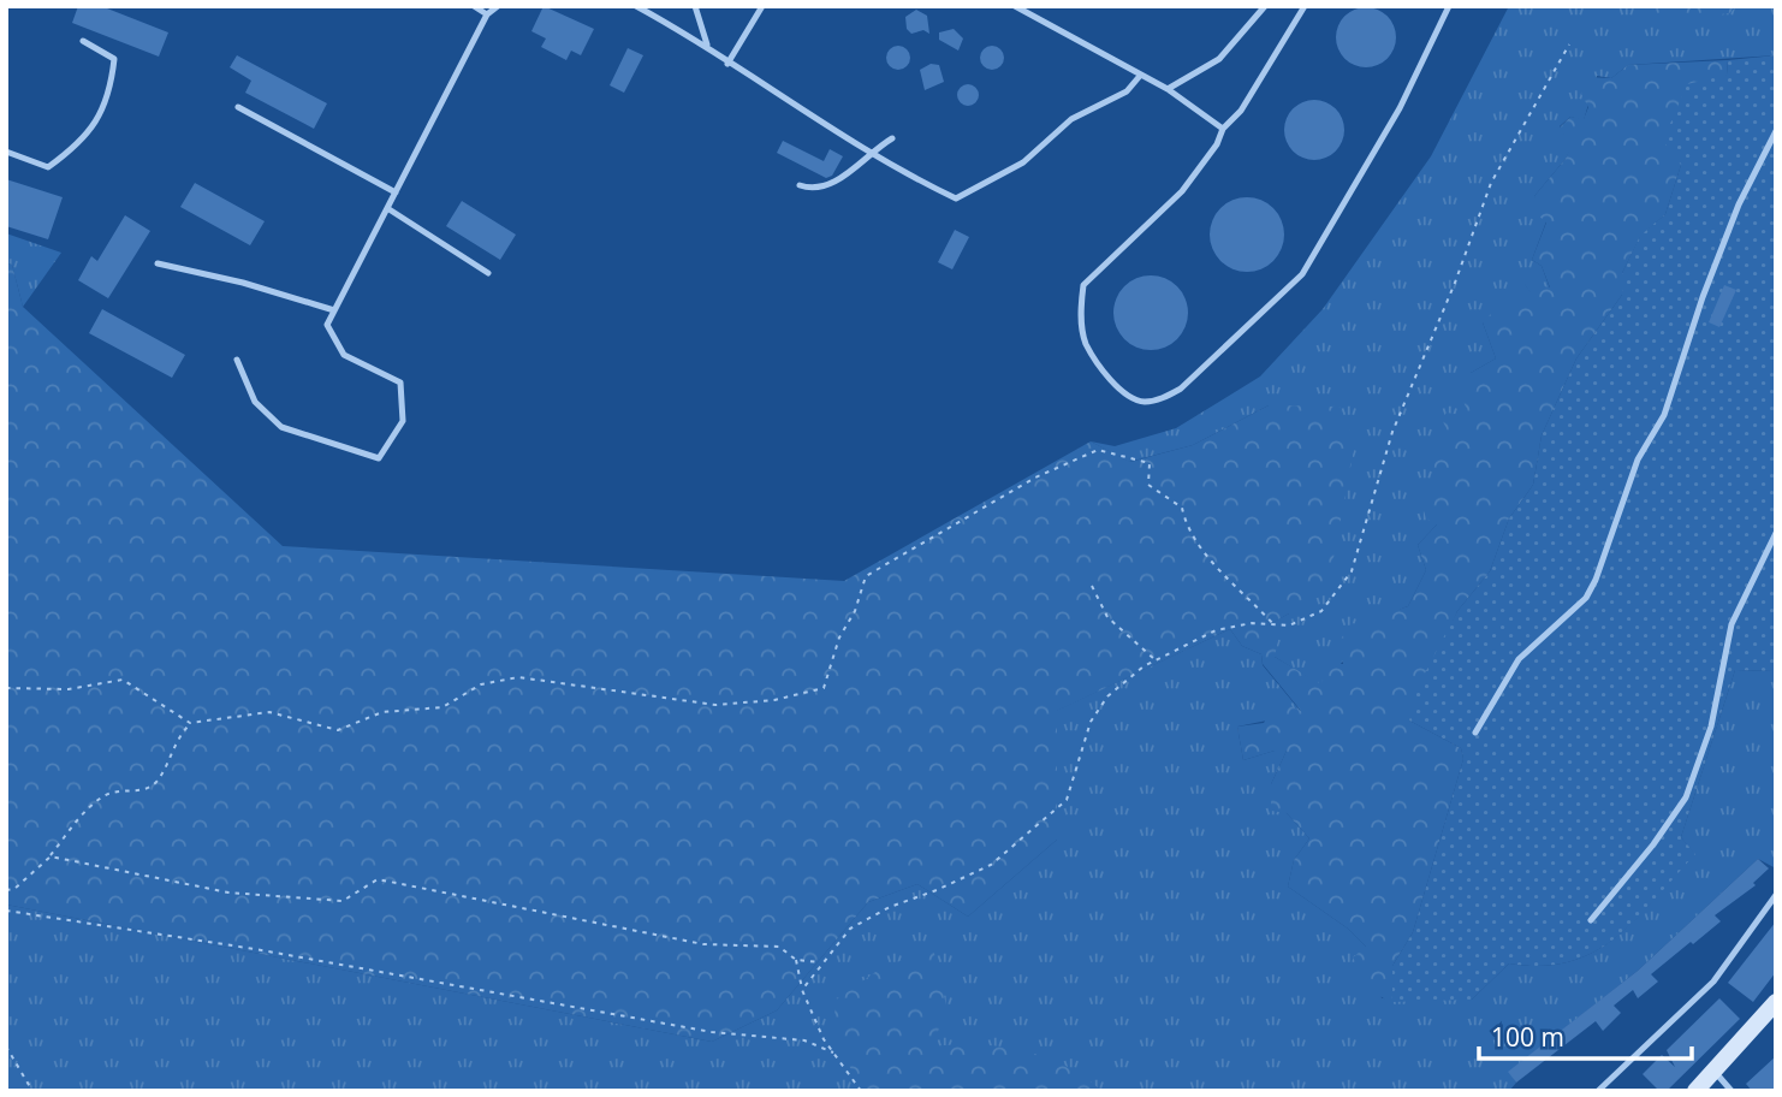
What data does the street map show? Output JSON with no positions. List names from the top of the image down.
{
  "scale_bar": "100 m"
}
